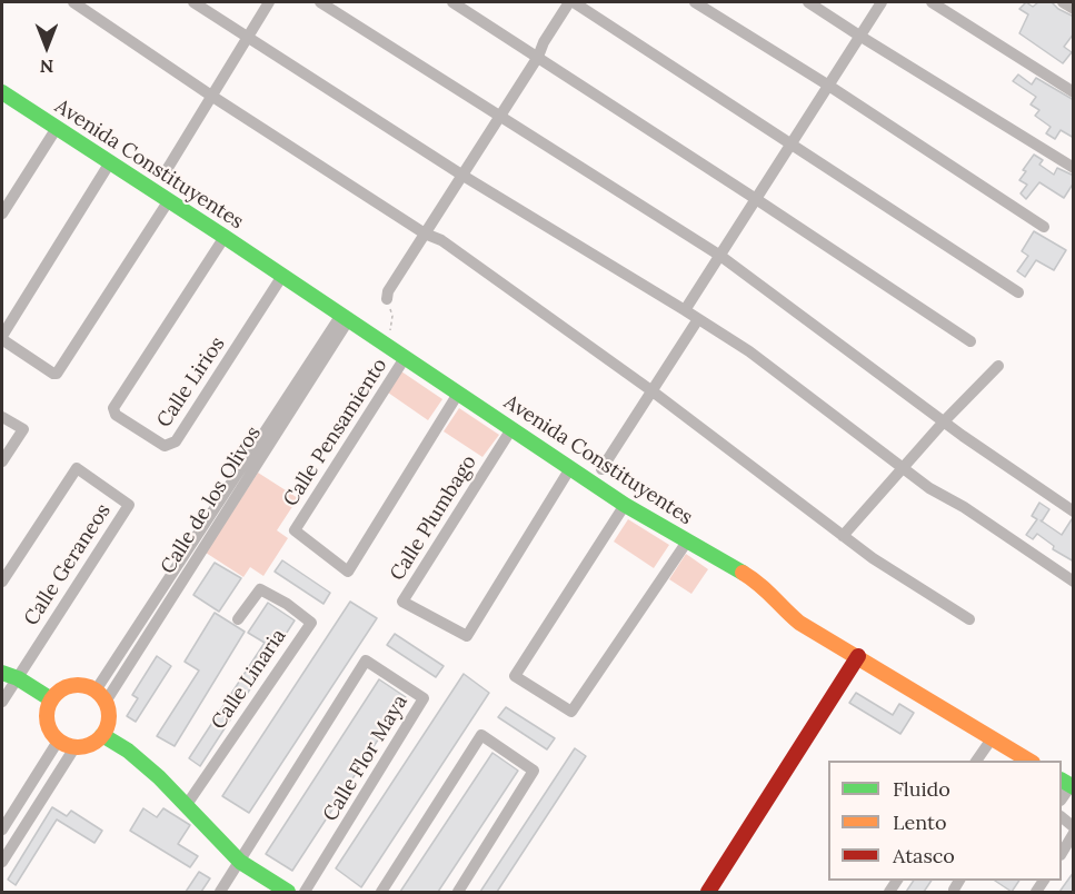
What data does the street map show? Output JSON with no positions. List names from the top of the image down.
{
  "streets": {
    "main road": ["Avenida Constituyentes"],
    "street": [
      "Calle Lirios",
      "Calle Pensamiento",
      "Calle de los Olivos",
      "Calle Plumbago",
      "Calle Geraneos",
      "Calle Linaria",
      "Calle Flor Maya"
    ]
  },
  "crossings": [
    ["Avenida Constituyentes", "Calle Lirios"],
    ["Avenida Constituyentes", "Calle Pensamiento"],
    ["Avenida Constituyentes", "Calle de los Olivos"],
    ["Avenida Constituyentes", "Calle Plumbago"]
  ],
  "legend": ["Fluido", "Lento", "Atasco"],
  "north": "bottom"
}
